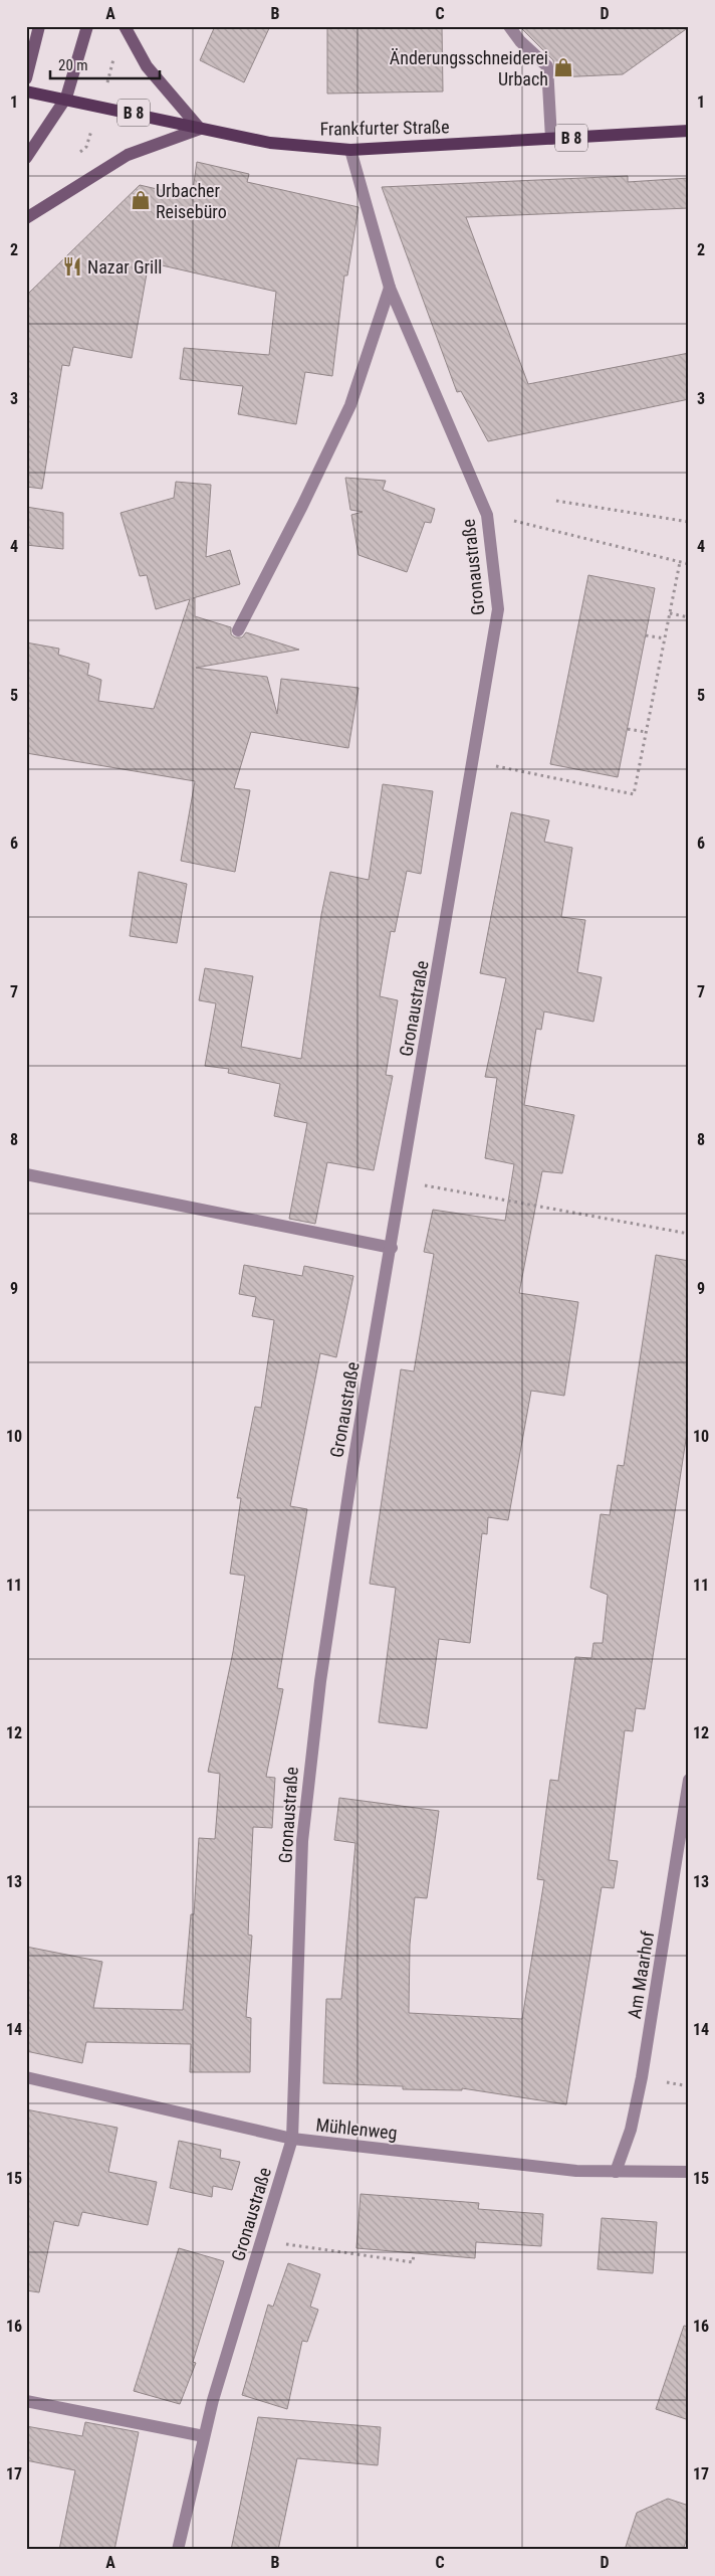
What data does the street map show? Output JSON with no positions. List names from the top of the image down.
{
  "streets": {
    "main road": ["B 8", "Frankfurter Straße"],
    "street": ["Gronaustraße", "Am Maarhof", "Mühlenweg"]
  },
  "crossings": [
    ["B 8", "Frankfurter Straße"],
    ["Frankfurter Straße", "Gronaustraße"],
    ["Gronaustraße", "Mühlenweg"],
    ["Am Maarhof", "Mühlenweg"]
  ],
  "places": {
    "shop": ["Änderungsschneiderei Urbach", "Urbacher Reisebüro"],
    "restaurant": ["Nazar Grill"]
  },
  "scale_bar": "20 m",
  "grid": {
    "columns": [
      "A",
      "B",
      "C",
      "D"
    ],
    "rows": [
      "1",
      "2",
      "3",
      "4",
      "5",
      "6",
      "7",
      "8",
      "9",
      "10",
      "11",
      "12",
      "13",
      "14",
      "15",
      "16",
      "17"
    ]
  }
}
